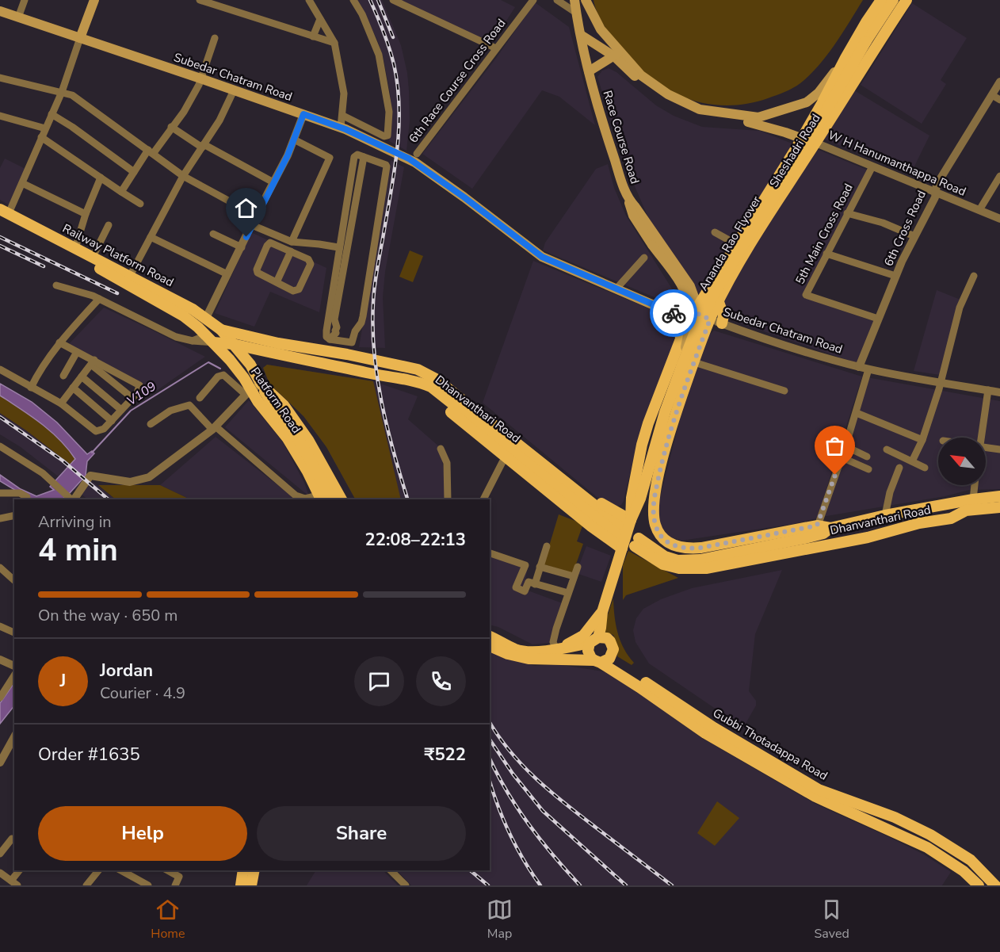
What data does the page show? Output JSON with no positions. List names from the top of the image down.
{
  "streets": {
    "main road": [
      "Subedar Chatram Road",
      "Race Course Road",
      "Sheshadri Road",
      "W H Hanumanthappa Road",
      "Ananda Rao Flyover",
      "Railway Platform Road",
      "Platform Road",
      "Dhanvanthari Road",
      "Gubbi Thotadappa Road"
    ],
    "street": ["6th Race Course Cross Road", "6th Cross Road", "5th Main Cross Road"]
  },
  "crossings": [
    ["Subedar Chatram Road", "Race Course Road"],
    ["Subedar Chatram Road", "Sheshadri Road"],
    ["Subedar Chatram Road", "6th Cross Road"],
    ["Sheshadri Road", "W H Hanumanthappa Road"],
    ["W H Hanumanthappa Road", "6th Cross Road"],
    ["W H Hanumanthappa Road", "5th Main Cross Road"],
    ["6th Cross Road", "5th Main Cross Road"],
    ["Ananda Rao Flyover", "Dhanvanthari Road"],
    ["Railway Platform Road", "Platform Road"],
    ["Railway Platform Road", "Dhanvanthari Road"],
    ["Platform Road", "Dhanvanthari Road"]
  ],
  "water": ["V109"],
  "north": "top left",
  "page": {
    "heading": ["4 min", "Arriving in", "22:08–22:13"],
    "panel": [
      "Jordan",
      "Courier · 4.9",
      "Order #1635",
      "₹522"
    ],
    "bar": "On the way · 650 m",
    "round": "J",
    "buttons": ["Help", "Share"],
    "tabs": ["Home", "Map", "Saved"]
  }
}
